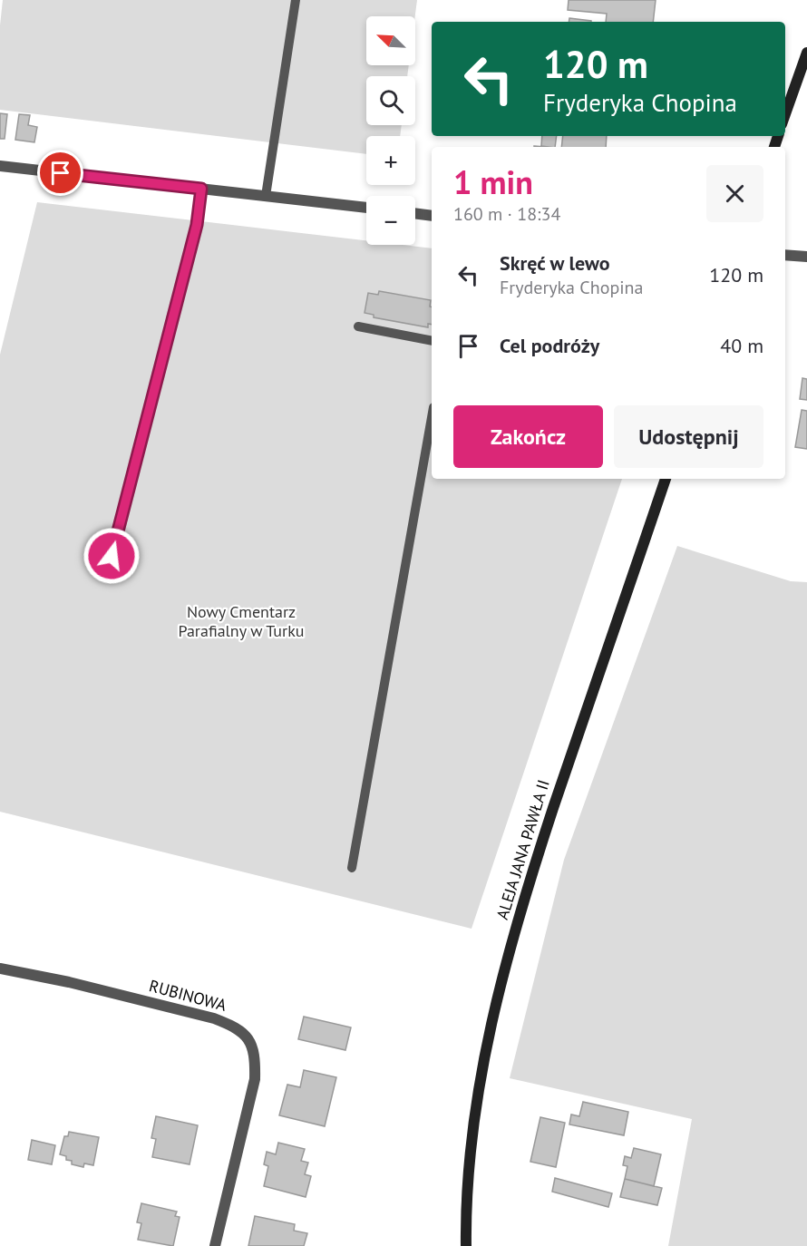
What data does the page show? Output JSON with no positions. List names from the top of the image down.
{
  "streets": {
    "main road": ["ALEJA JANA PAWŁA II"],
    "street": ["RUBINOWA"]
  },
  "parks": ["Nowy Cmentarz Parafialny w Turku"],
  "north": "top left",
  "page": {
    "map_buttons": ["+", "−"],
    "turn": ["120 m", "Fryderyka Chopina"],
    "heading": ["1 min", "160 m · 18:34"],
    "list": [
      {
        "name": "Skręć w lewo",
        "note": "Fryderyka Chopina",
        "value": "120 m"
      },
      {
        "name": "Cel podróży",
        "value": "40 m"
      }
    ],
    "buttons": ["Zakończ", "Udostępnij"]
  }
}
